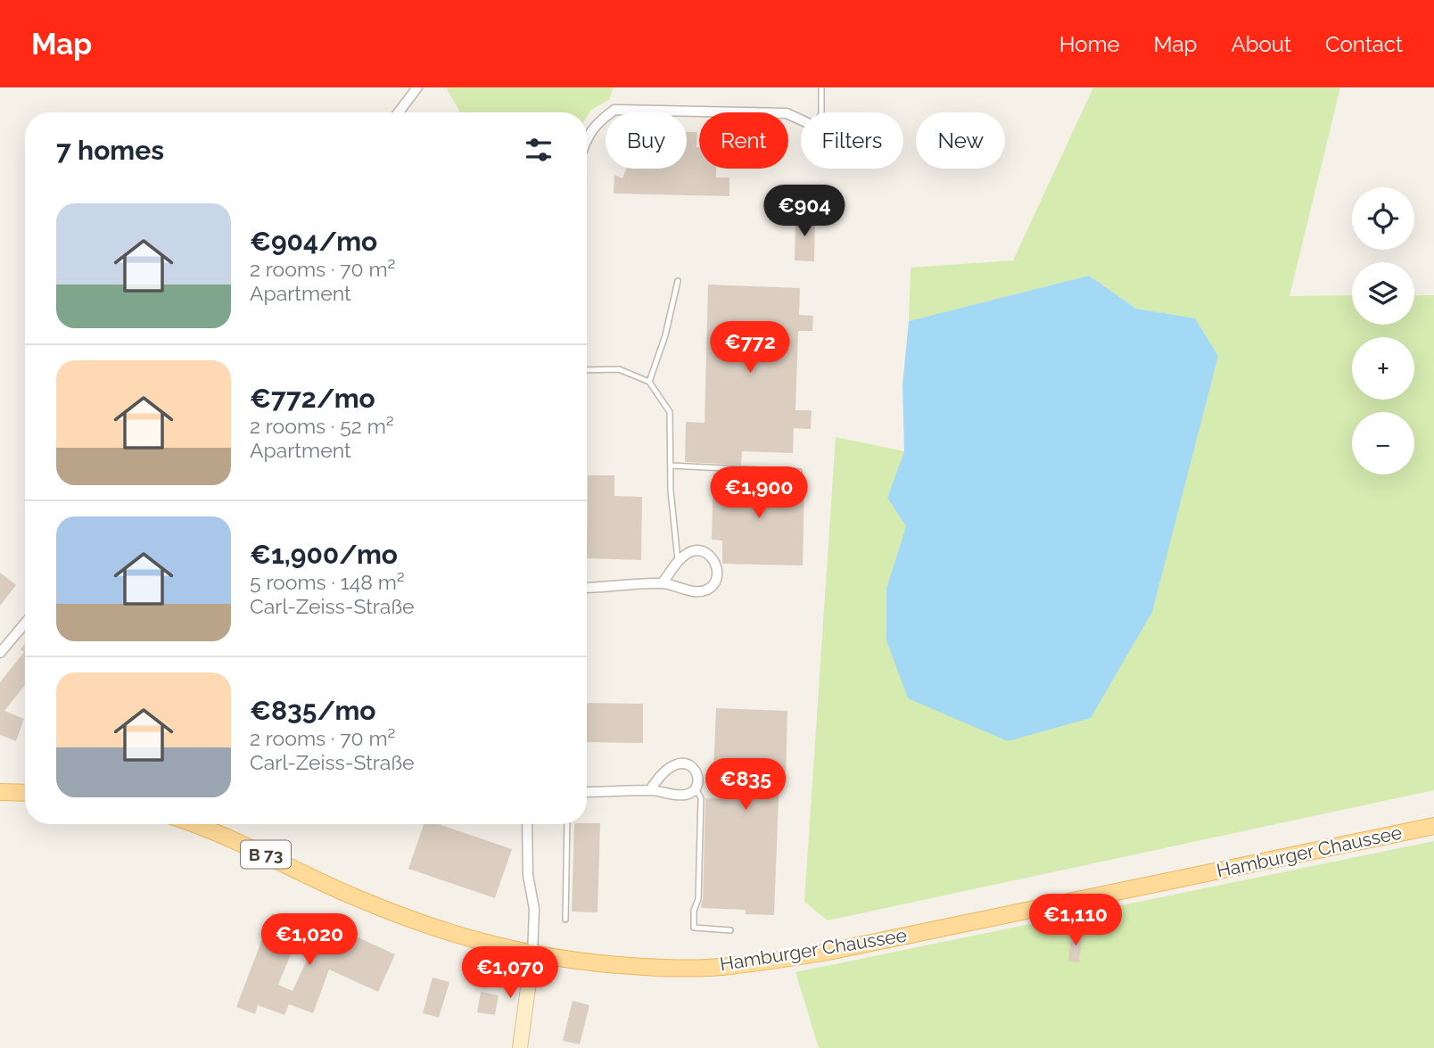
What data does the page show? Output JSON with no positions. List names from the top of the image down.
{
  "streets": {
    "main road": ["Hamburger Chaussee", "B 73"]
  },
  "page": {
    "header": "Map",
    "nav": [
      "Home",
      "Map",
      "About",
      "Contact"
    ],
    "chip": [
      "Buy",
      "Rent",
      "Filters",
      "New"
    ],
    "heading": "7 homes",
    "price": [
      "€904",
      "€772",
      "€1,900",
      "€835",
      "€1,110",
      "€1,020",
      "€1,070"
    ],
    "map_buttons": ["+", "−"],
    "list": [
      {
        "name": "€904/mo",
        "note": "2 rooms · 70 m² · Apartment"
      },
      {
        "name": "€772/mo",
        "note": "2 rooms · 52 m² · Apartment"
      },
      {
        "name": "€1,900/mo",
        "note": "5 rooms · 148 m² · Carl-Zeiss-Straße"
      },
      {
        "name": "€835/mo",
        "note": "2 rooms · 70 m² · Carl-Zeiss-Straße"
      }
    ]
  }
}
